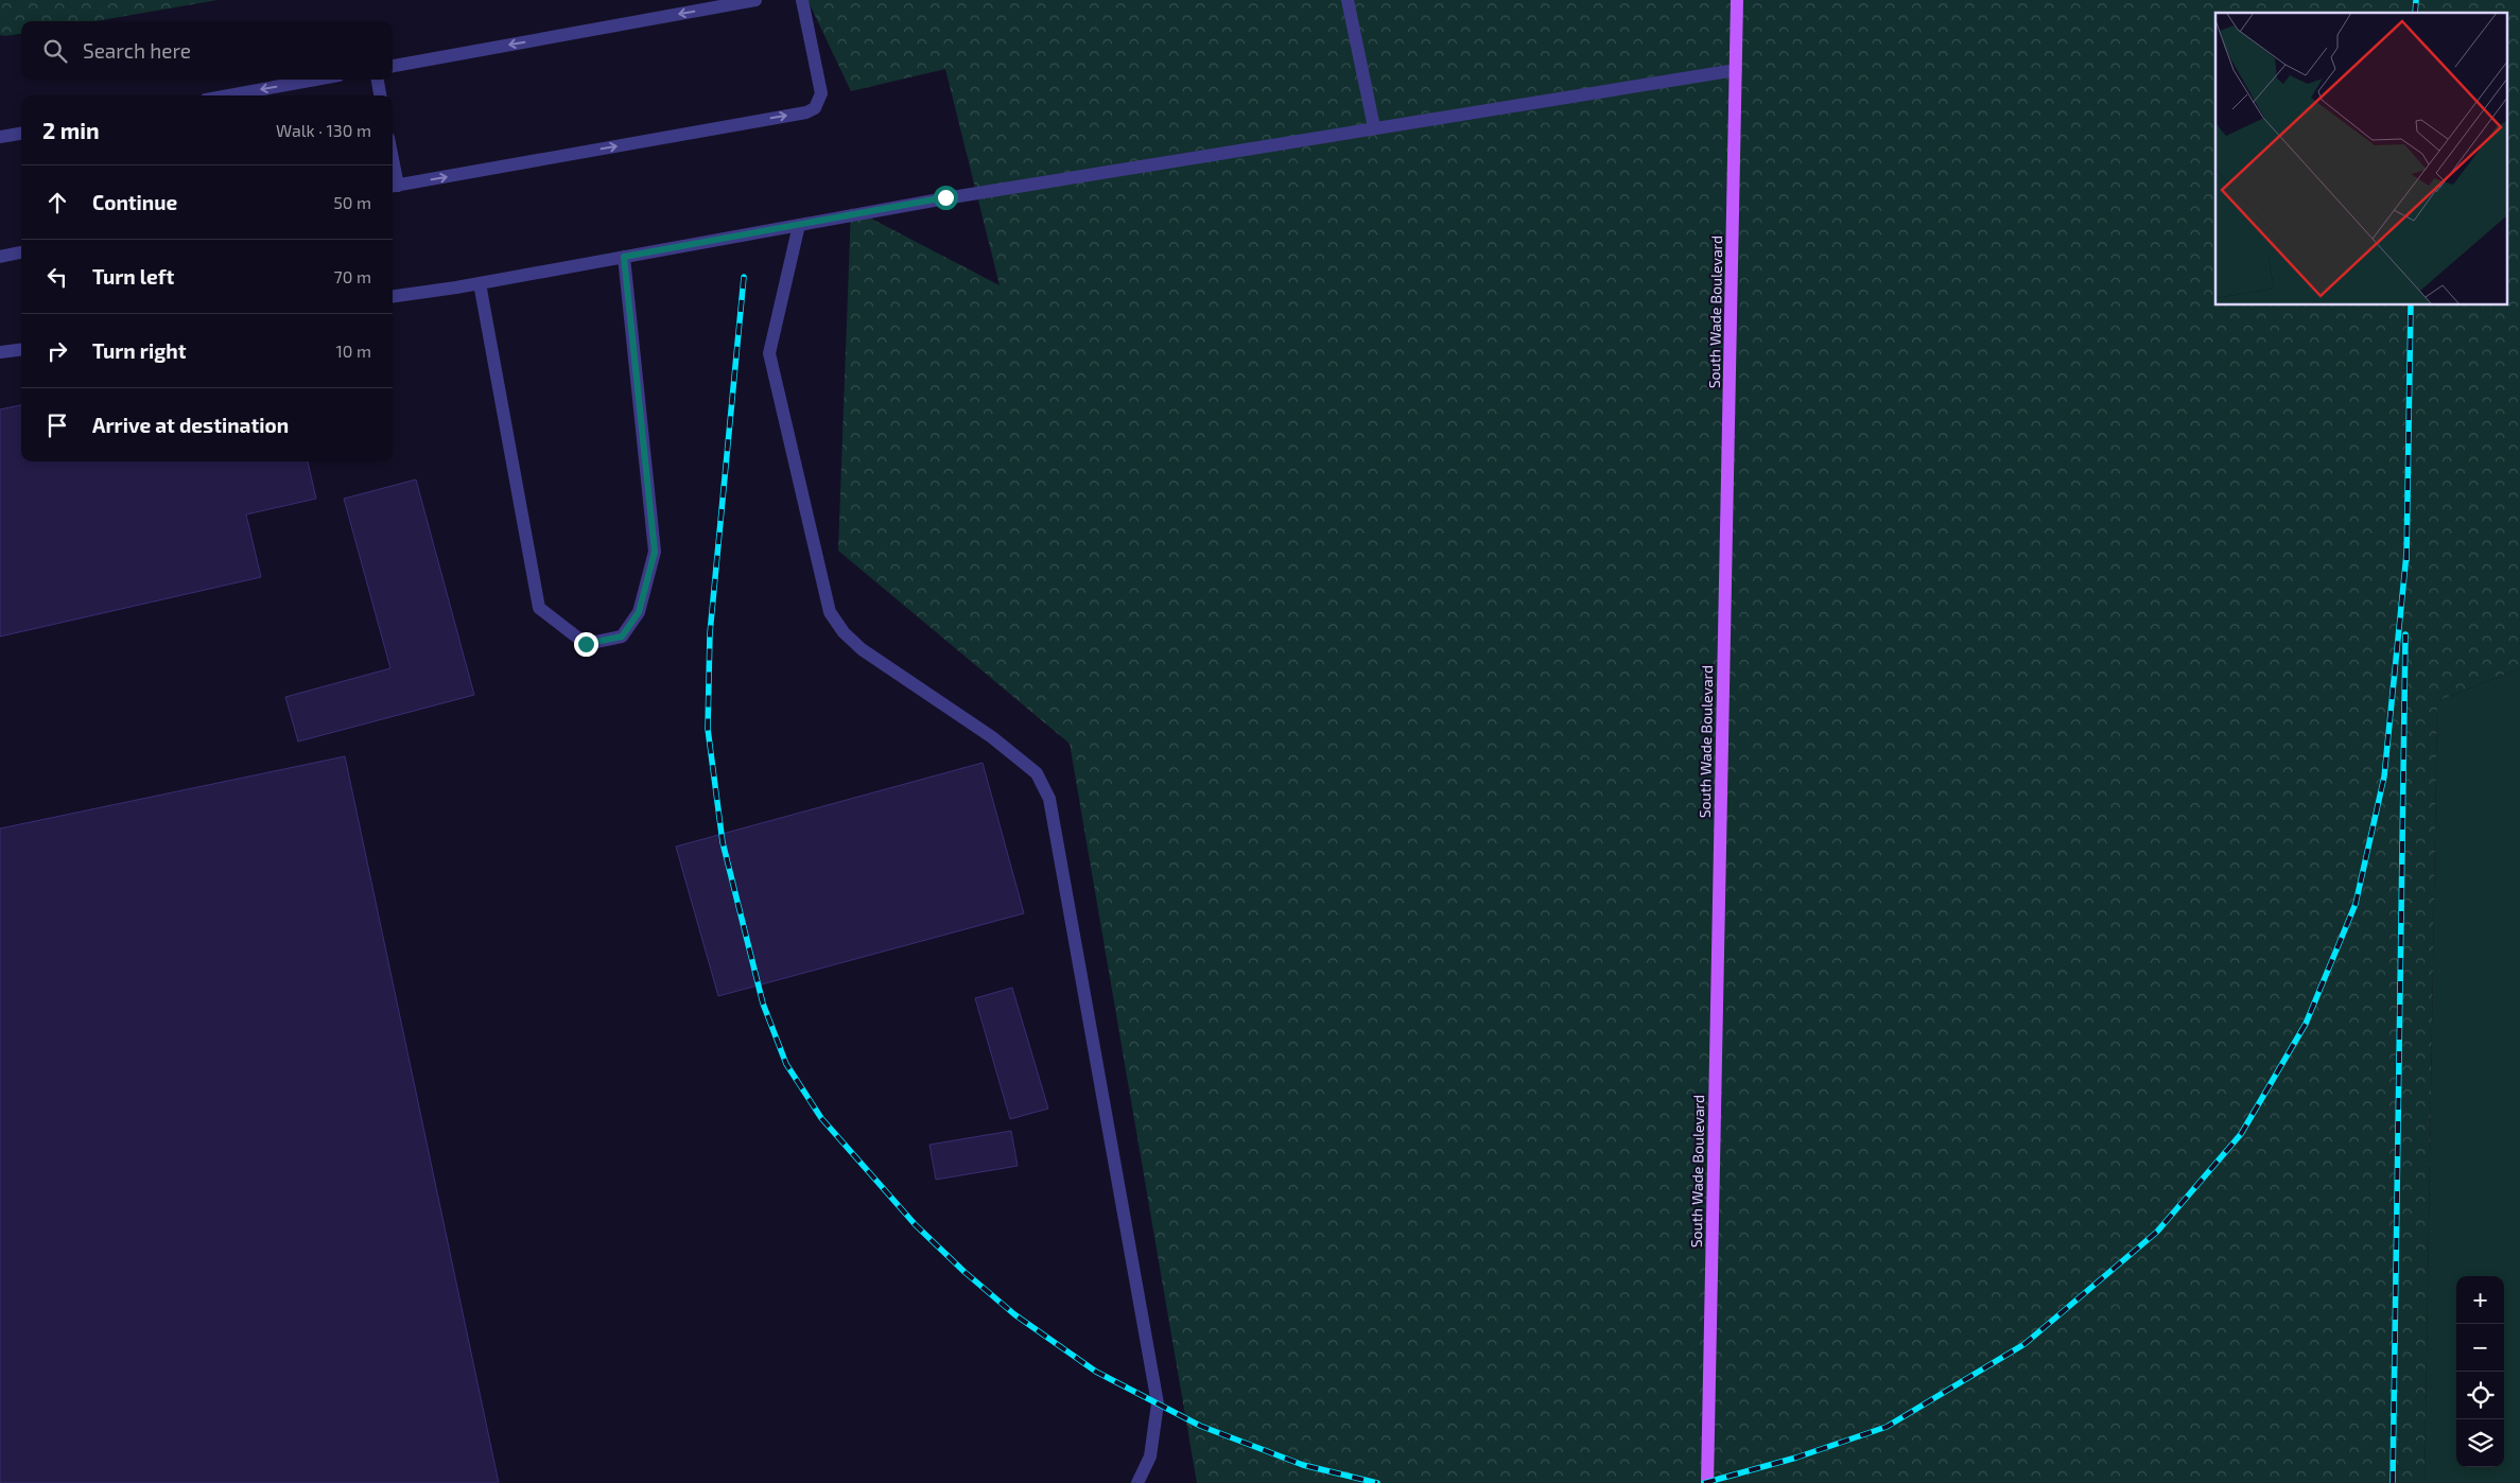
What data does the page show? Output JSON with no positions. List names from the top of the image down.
{
  "streets": {
    "main road": ["South Wade Boulevard"]
  },
  "page": {
    "search": "Search here",
    "heading": ["2 min", "Walk · 130 m"],
    "list": [
      ["Continue", "50 m"],
      ["Turn left", "70 m"],
      ["Turn right", "10 m"],
      "Arrive at destination"
    ],
    "map_buttons": ["+", "−"]
  }
}
